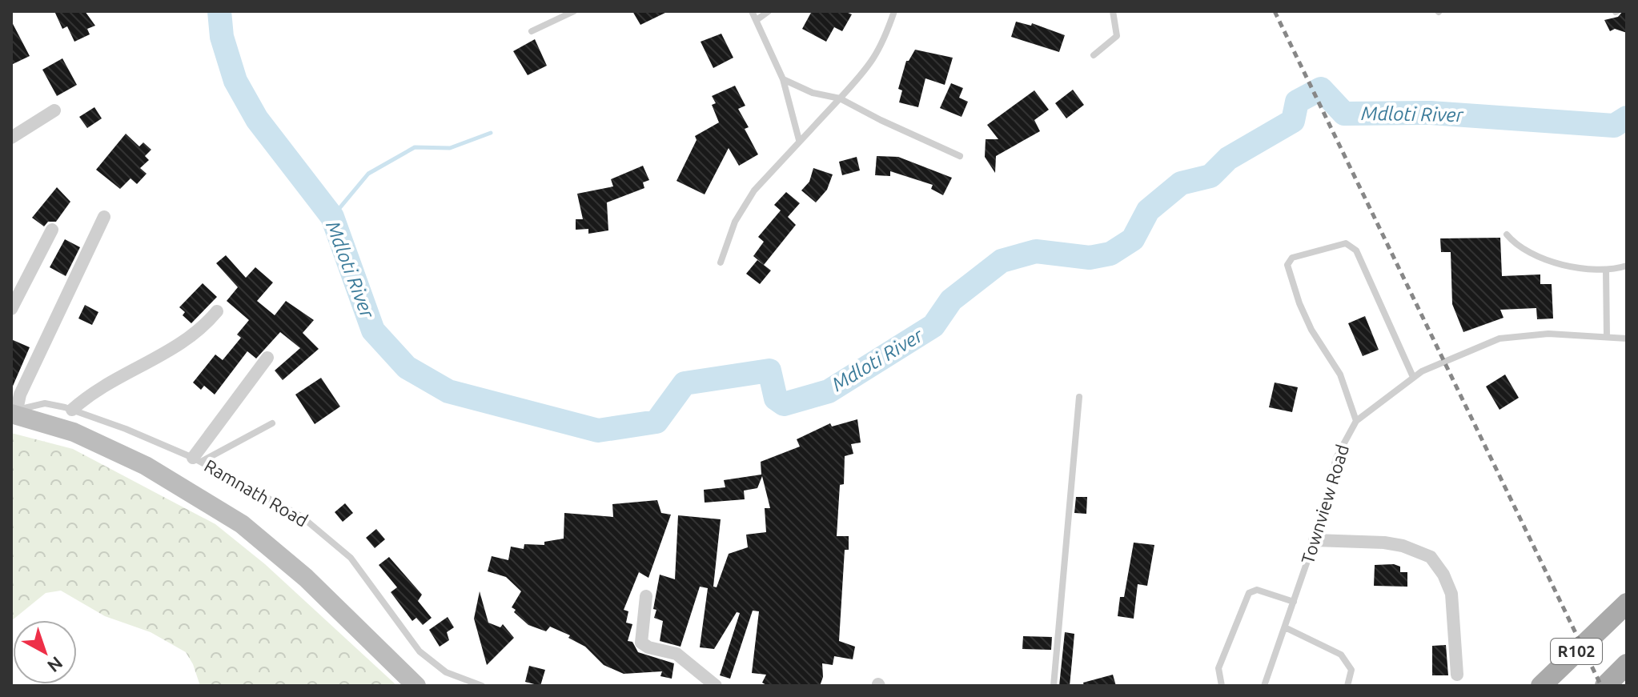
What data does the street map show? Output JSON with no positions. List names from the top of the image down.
{
  "streets": {
    "main road": ["R102"],
    "lane": ["Ramnath Road", "Townview Road"]
  },
  "water": ["Mdloti River"],
  "north": "bottom right"
}
